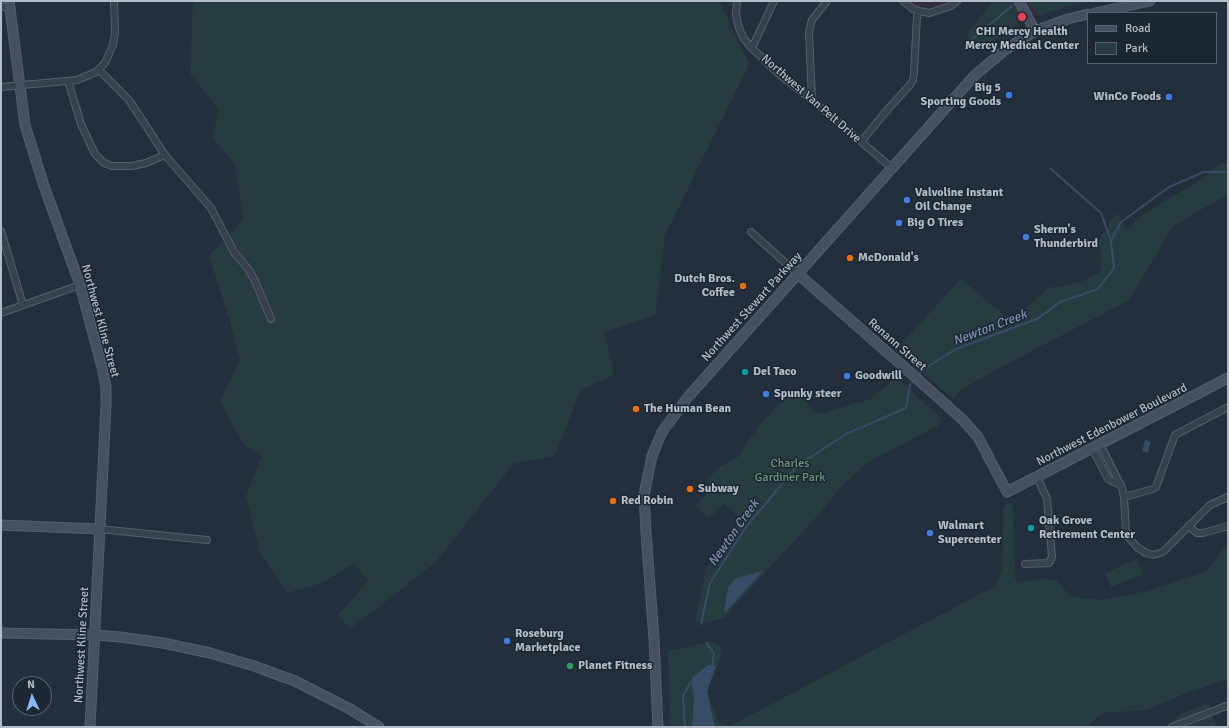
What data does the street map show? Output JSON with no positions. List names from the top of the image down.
{
  "streets": {
    "street": [
      "Northwest Van Pelt Drive",
      "Northwest Stewart Parkway",
      "Northwest Kline Street",
      "Renann Street",
      "Northwest Edenbower Boulevard"
    ]
  },
  "crossings": [
    ["Northwest Van Pelt Drive", "Northwest Stewart Parkway"],
    ["Northwest Stewart Parkway", "Renann Street"],
    ["Renann Street", "Northwest Edenbower Boulevard"]
  ],
  "water": ["Newton Creek"],
  "parks": ["Charles Gardiner Park"],
  "places": [
    "CHI Mercy Health Mercy Medical Center",
    "Big 5 Sporting Goods",
    "WinCo Foods",
    "Valvoline Instant Oil Change",
    "Big O Tires",
    "Sherm's Thunderbird",
    "McDonald's",
    "Dutch Bros. Coffee",
    "Del Taco",
    "Goodwill",
    "Spunky steer",
    "The Human Bean",
    "Subway",
    "Red Robin",
    "Oak Grove Retirement Center",
    "Walmart Supercenter",
    "Roseburg Marketplace",
    "Planet Fitness"
  ],
  "legend": ["Road", "Park"],
  "north": "top"
}
